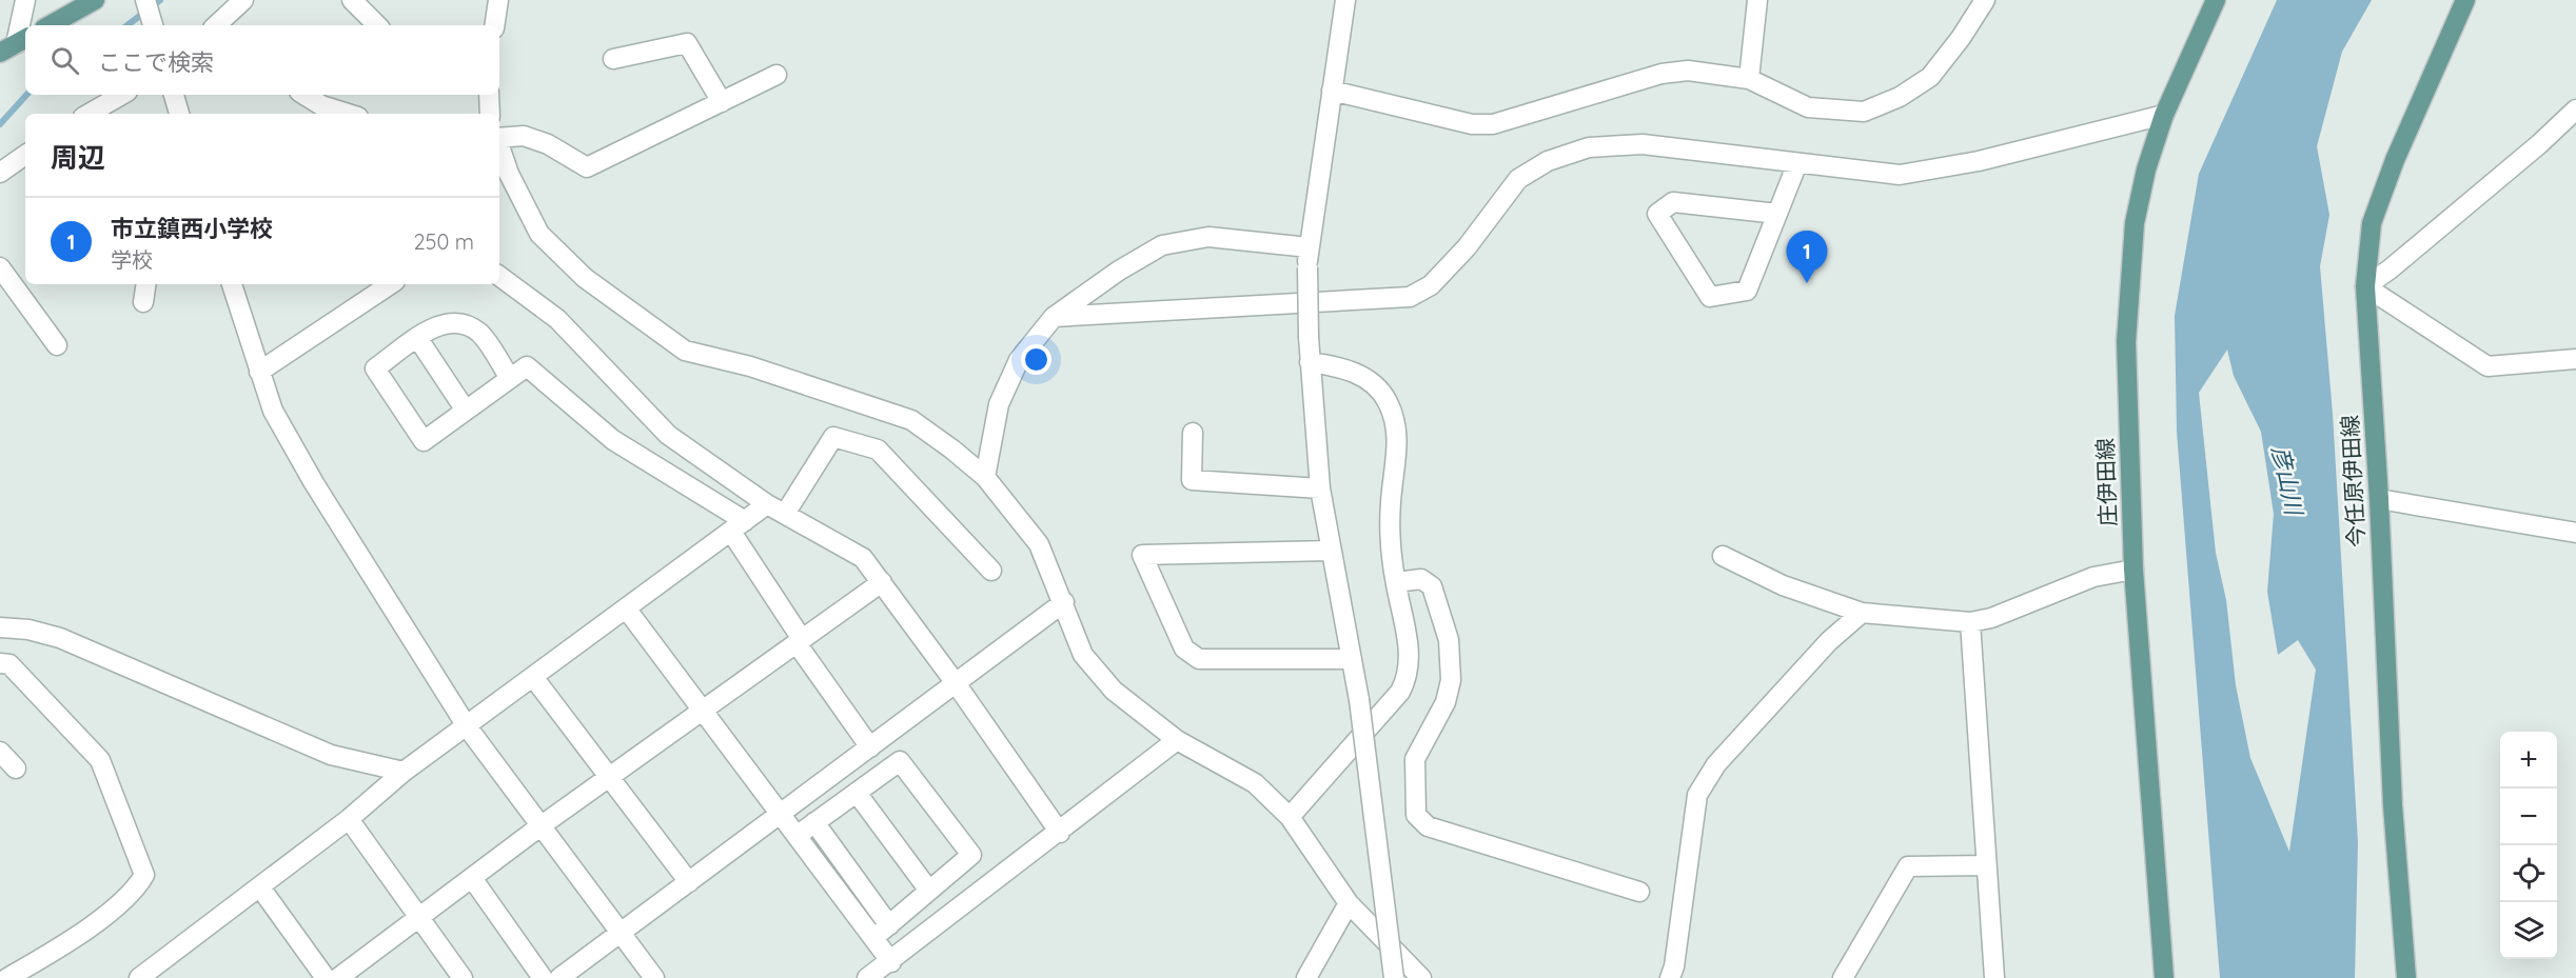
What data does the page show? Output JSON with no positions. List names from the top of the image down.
{
  "streets": {
    "main road": ["今任原伊田線", "庄伊田線"]
  },
  "water": ["彦山川"],
  "page": {
    "search": "ここで検索",
    "heading": "周辺",
    "list": [
      {
        "mark": "1",
        "name": "市立鎮西小学校",
        "note": "学校",
        "value": "250 m"
      }
    ],
    "pins": "1",
    "map_buttons": ["+", "−"]
  }
}
